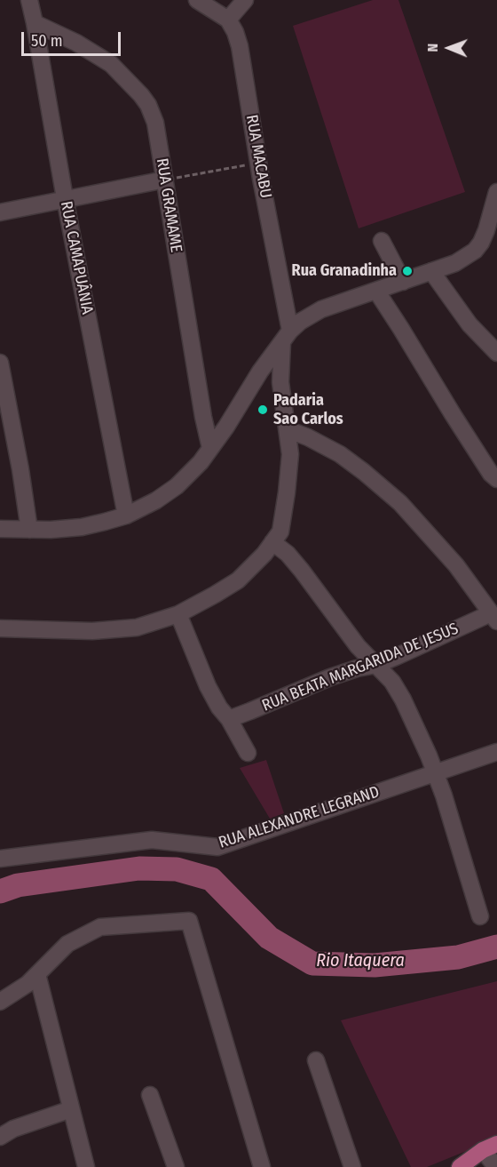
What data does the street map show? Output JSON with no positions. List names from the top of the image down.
{
  "streets": {
    "street": [
      "RUA MACABU",
      "RUA GRAMAME",
      "RUA CAMAPUÂNIA",
      "RUA BEATA MARGARIDA DE JESUS",
      "RUA ALEXANDRE LEGRAND"
    ]
  },
  "crossings": [
    ["RUA GRAMAME", "RUA CAMAPUÂNIA"]
  ],
  "water": ["Rio Itaquera"],
  "places": ["Rua Granadinha", "Padaria Sao Carlos"],
  "scale_bar": "50 m",
  "north": "left"
}
